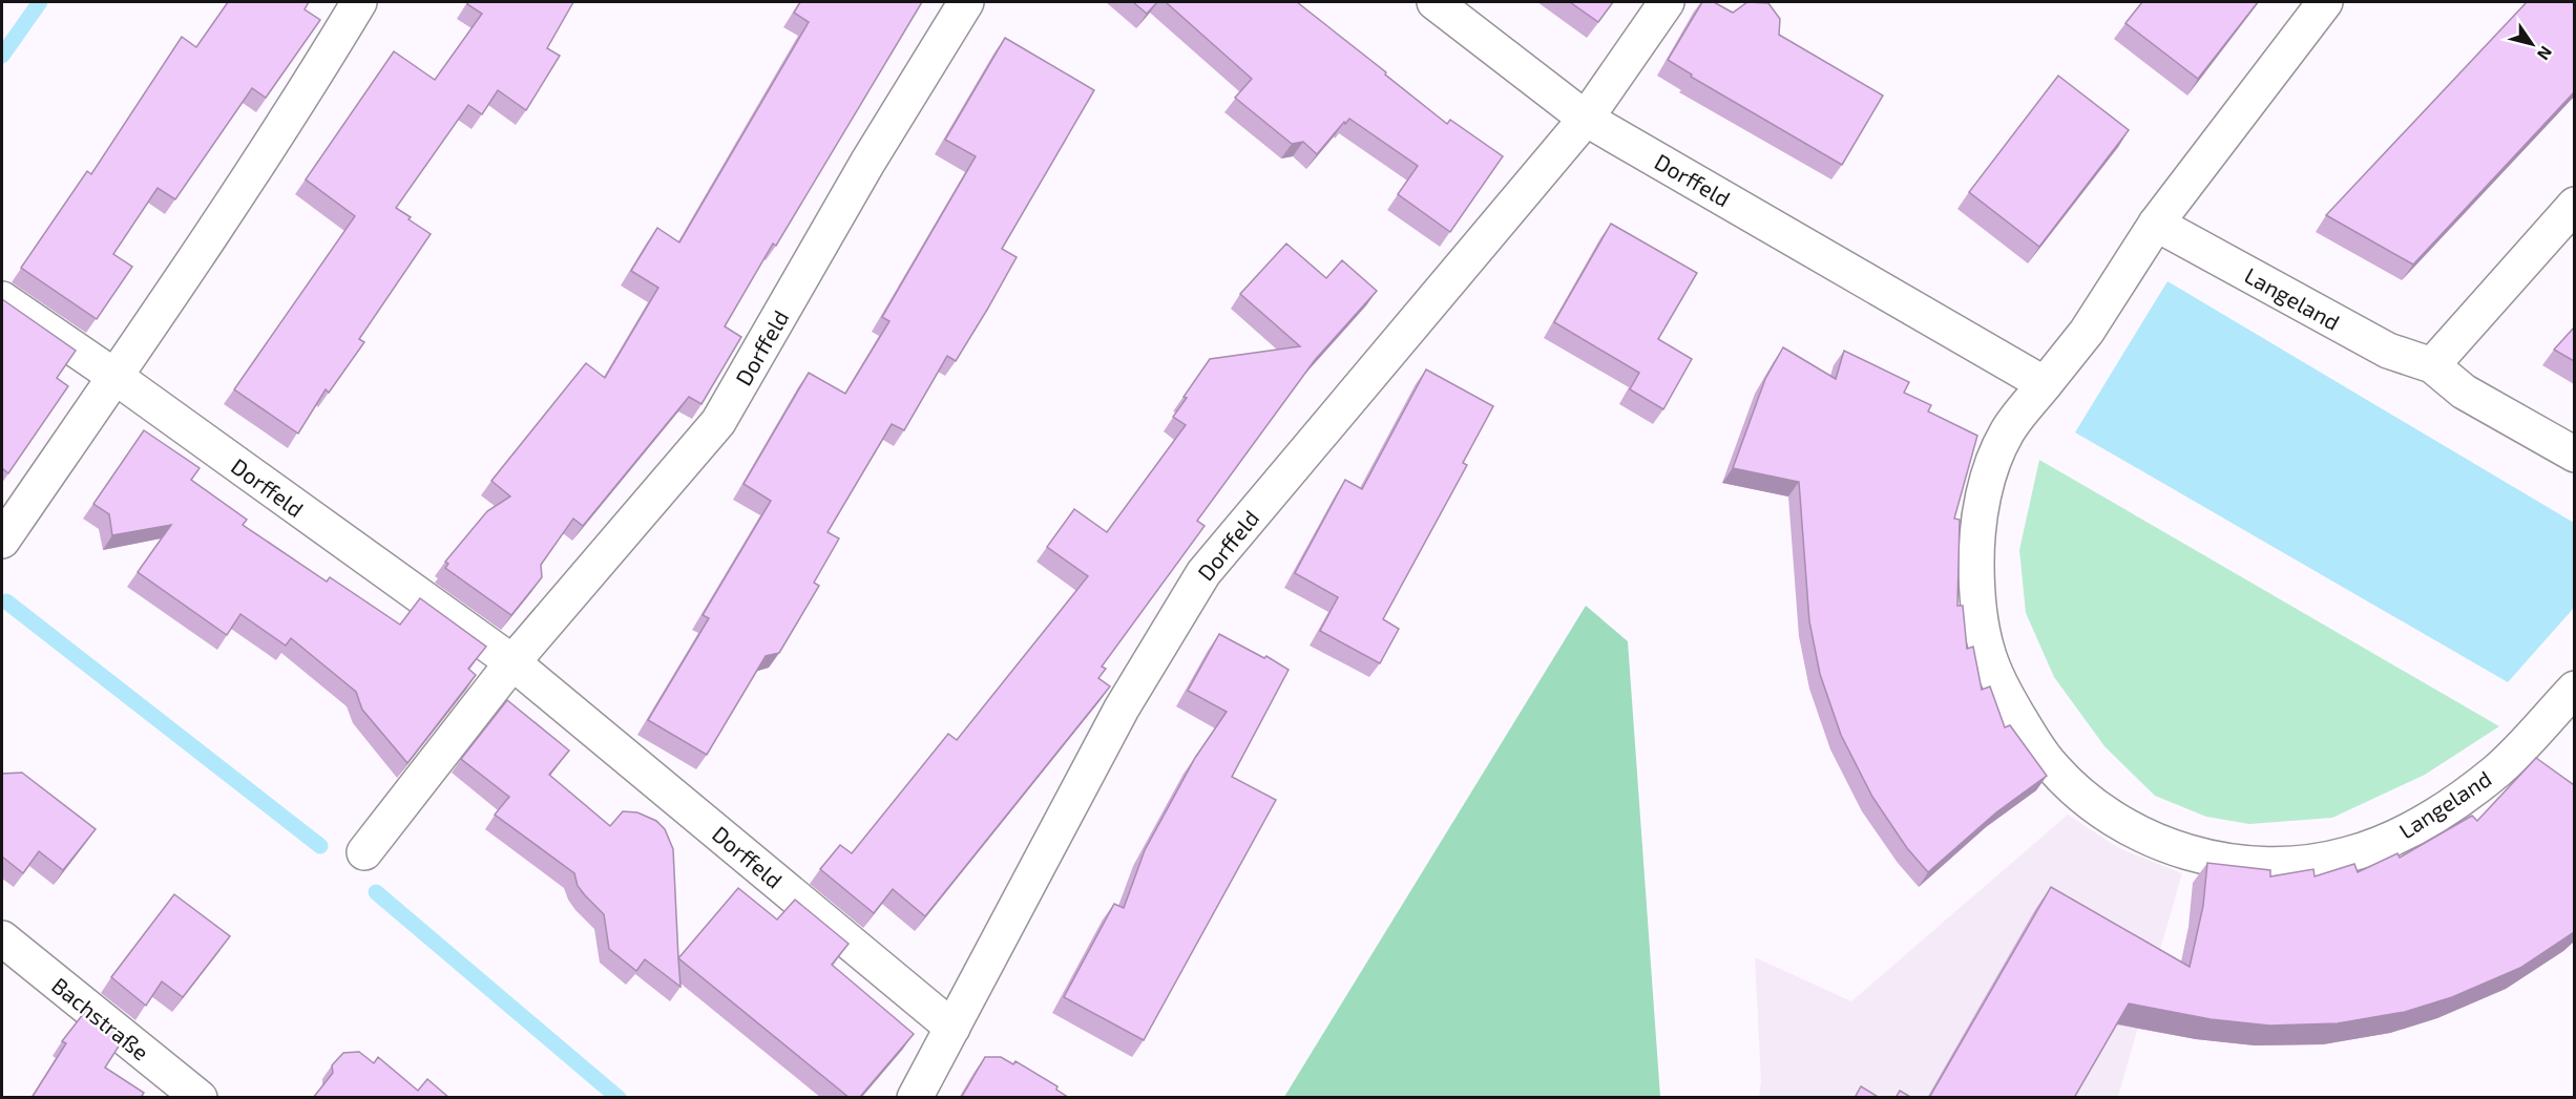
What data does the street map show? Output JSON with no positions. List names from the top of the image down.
{
  "streets": {
    "street": ["Dorffeld", "Langeland", "Bachstraße"]
  },
  "crossings": [
    ["Dorffeld", "Langeland"]
  ],
  "north": "bottom right"
}
